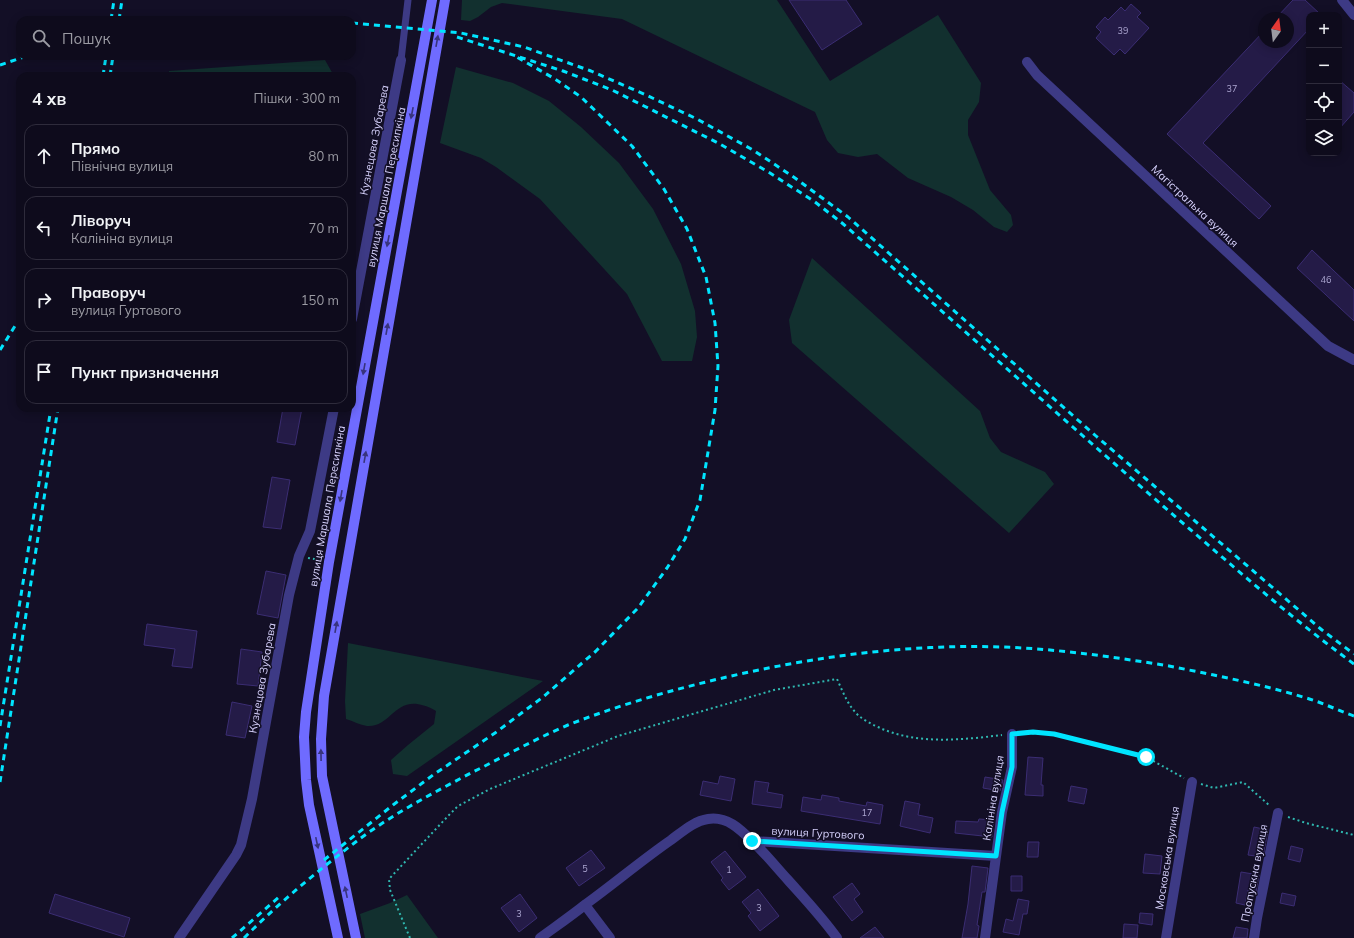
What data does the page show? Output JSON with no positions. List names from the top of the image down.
{
  "streets": {
    "main road": ["вулиця Маршала Пересипкіна"],
    "street": [
      "Кузнецова Зубарева",
      "Магістральна вулиця",
      "Калініна вулиця",
      "вулиця Гуртового",
      "Московська вулиця",
      "Пропускна вулиця"
    ]
  },
  "crossings": [
    ["Калініна вулиця", "вулиця Гуртового"]
  ],
  "house_numbers": [
    "39",
    "37",
    "46",
    "17",
    "5",
    "1",
    "3",
    "3"
  ],
  "north": "top",
  "page": {
    "map_buttons": ["+", "−"],
    "search": "Пошук",
    "heading": ["4 хв", "Пішки · 300 m"],
    "list": [
      ["Прямо", "Північна вулиця", "80 m"],
      ["Ліворуч", "Калініна вулиця", "70 m"],
      ["Праворуч", "вулиця Гуртового", "150 m"],
      "Пункт призначення"
    ]
  }
}
